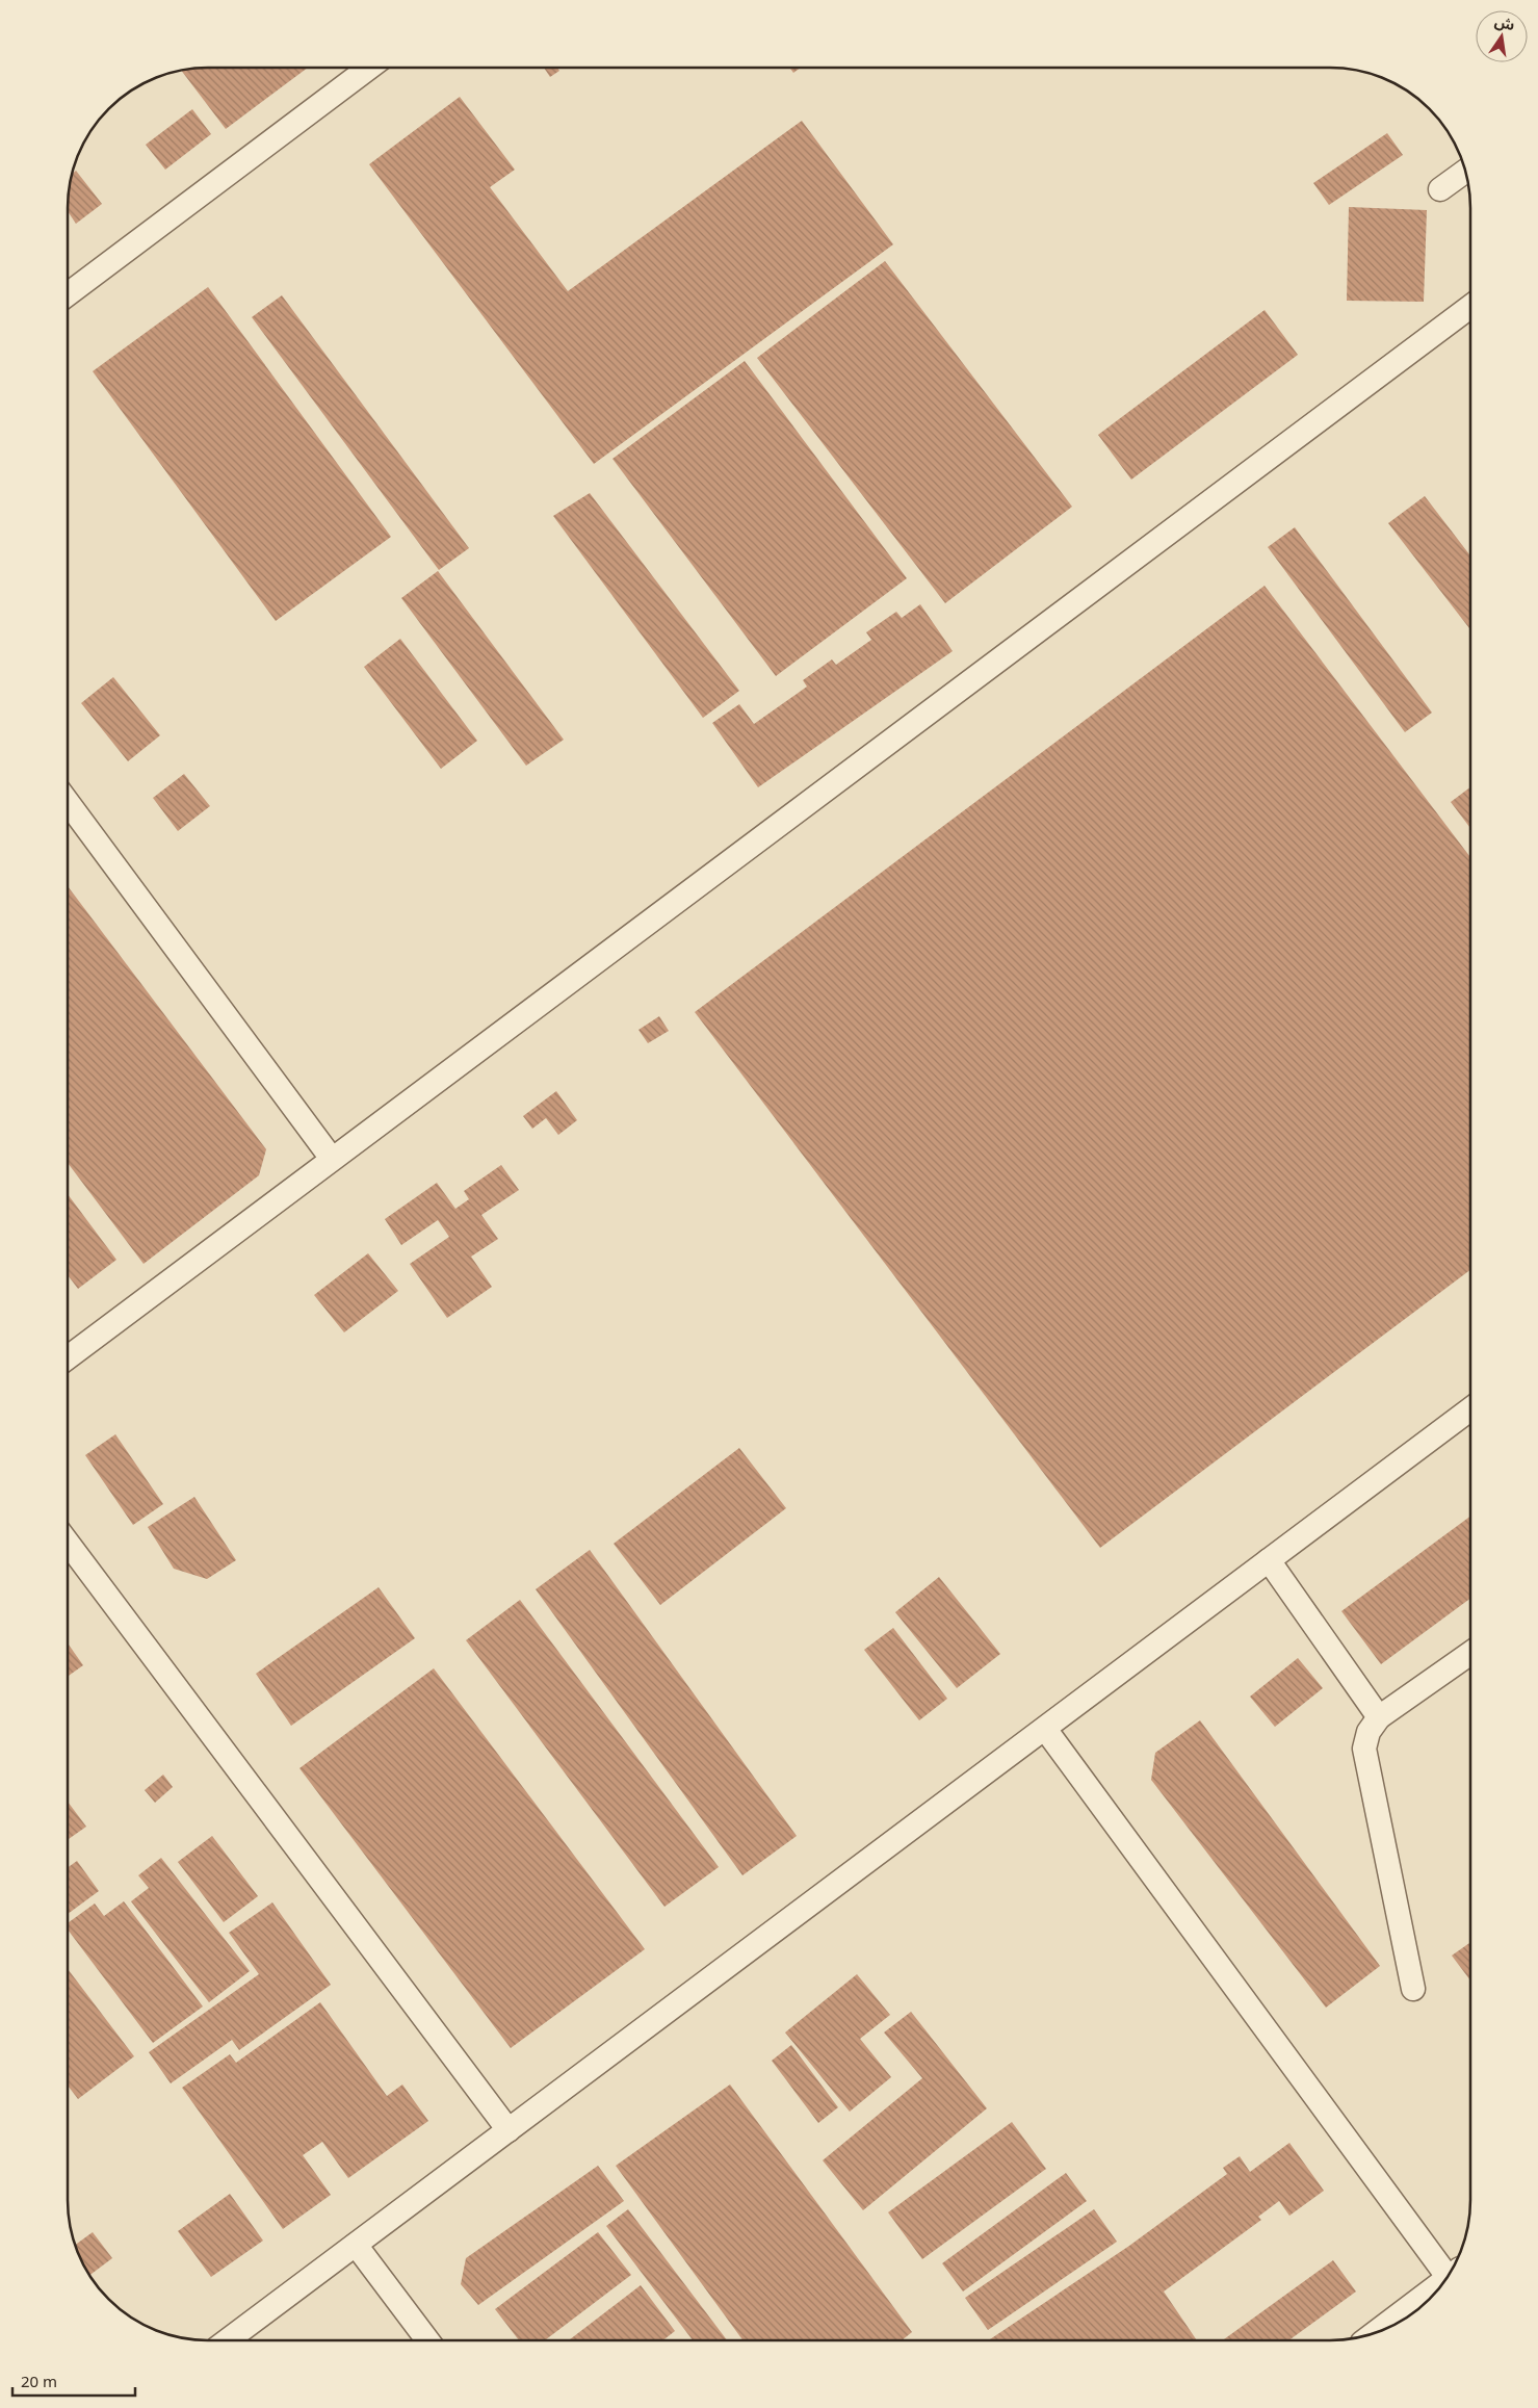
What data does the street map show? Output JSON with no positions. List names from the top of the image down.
{
  "scale_bar": "20 m",
  "north": "top"
}
